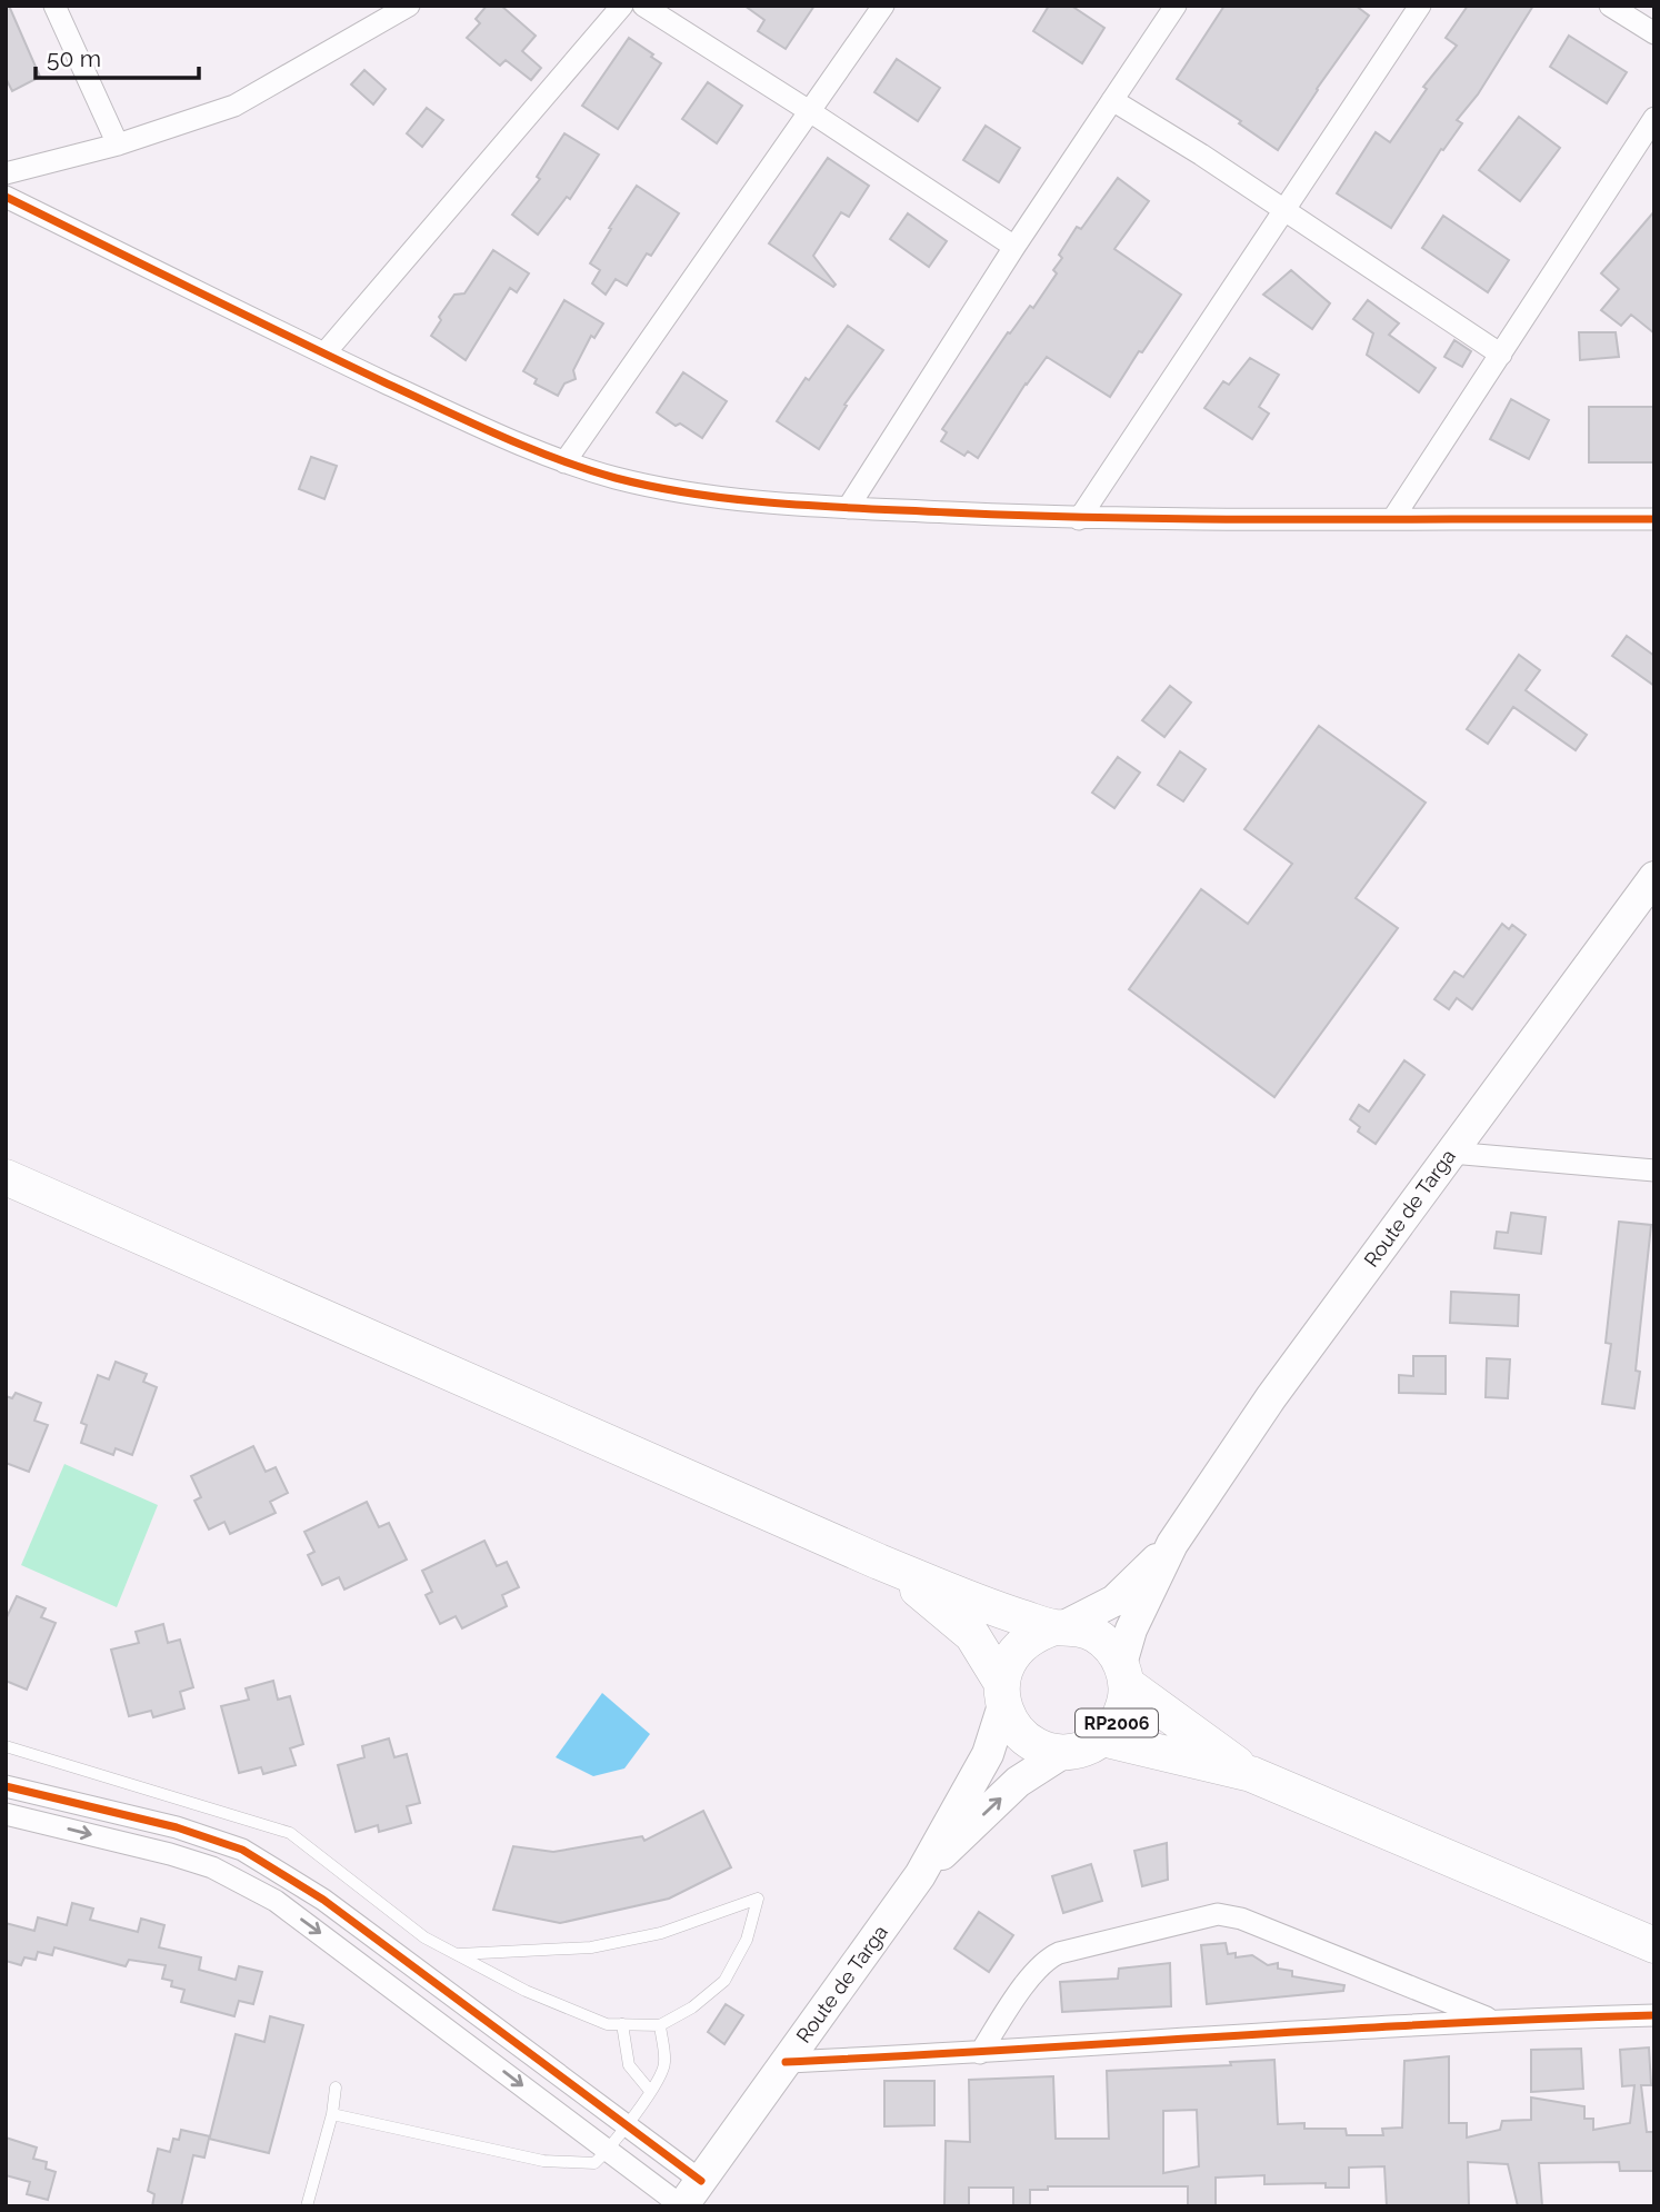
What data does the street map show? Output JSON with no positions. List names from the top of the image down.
{
  "streets": {
    "main road": ["Route de Targa", "RP2006"]
  },
  "crossings": [
    ["Route de Targa", "RP2006"]
  ],
  "scale_bar": "50 m"
}
